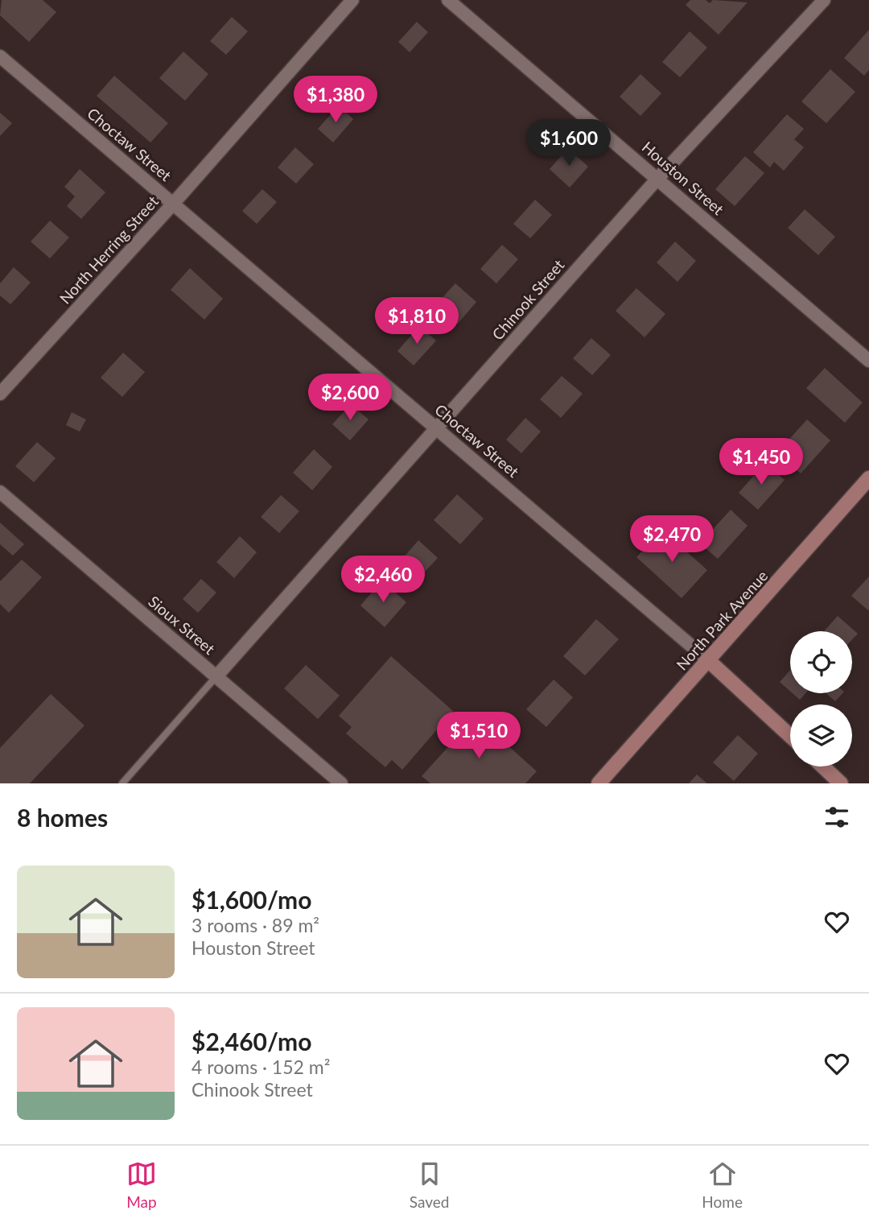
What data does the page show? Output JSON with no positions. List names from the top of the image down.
{
  "streets": {
    "street": [
      "Choctaw Street",
      "Houston Street",
      "North Herring Street",
      "Chinook Street",
      "North Park Avenue",
      "Sioux Street"
    ]
  },
  "crossings": [
    ["Choctaw Street", "North Herring Street"],
    ["Choctaw Street", "Chinook Street"],
    ["Choctaw Street", "North Park Avenue"],
    ["Houston Street", "Chinook Street"],
    ["Chinook Street", "Sioux Street"]
  ],
  "page": {
    "price": [
      "$1,380",
      "$1,600",
      "$1,810",
      "$2,600",
      "$1,450",
      "$2,470",
      "$2,460",
      "$1,510"
    ],
    "heading": "8 homes",
    "list": [
      {
        "name": "$1,600/mo",
        "note": "3 rooms · 89 m² · Houston Street"
      },
      {
        "name": "$2,460/mo",
        "note": "4 rooms · 152 m² · Chinook Street"
      }
    ],
    "tabs": ["Map", "Saved", "Home"]
  }
}
